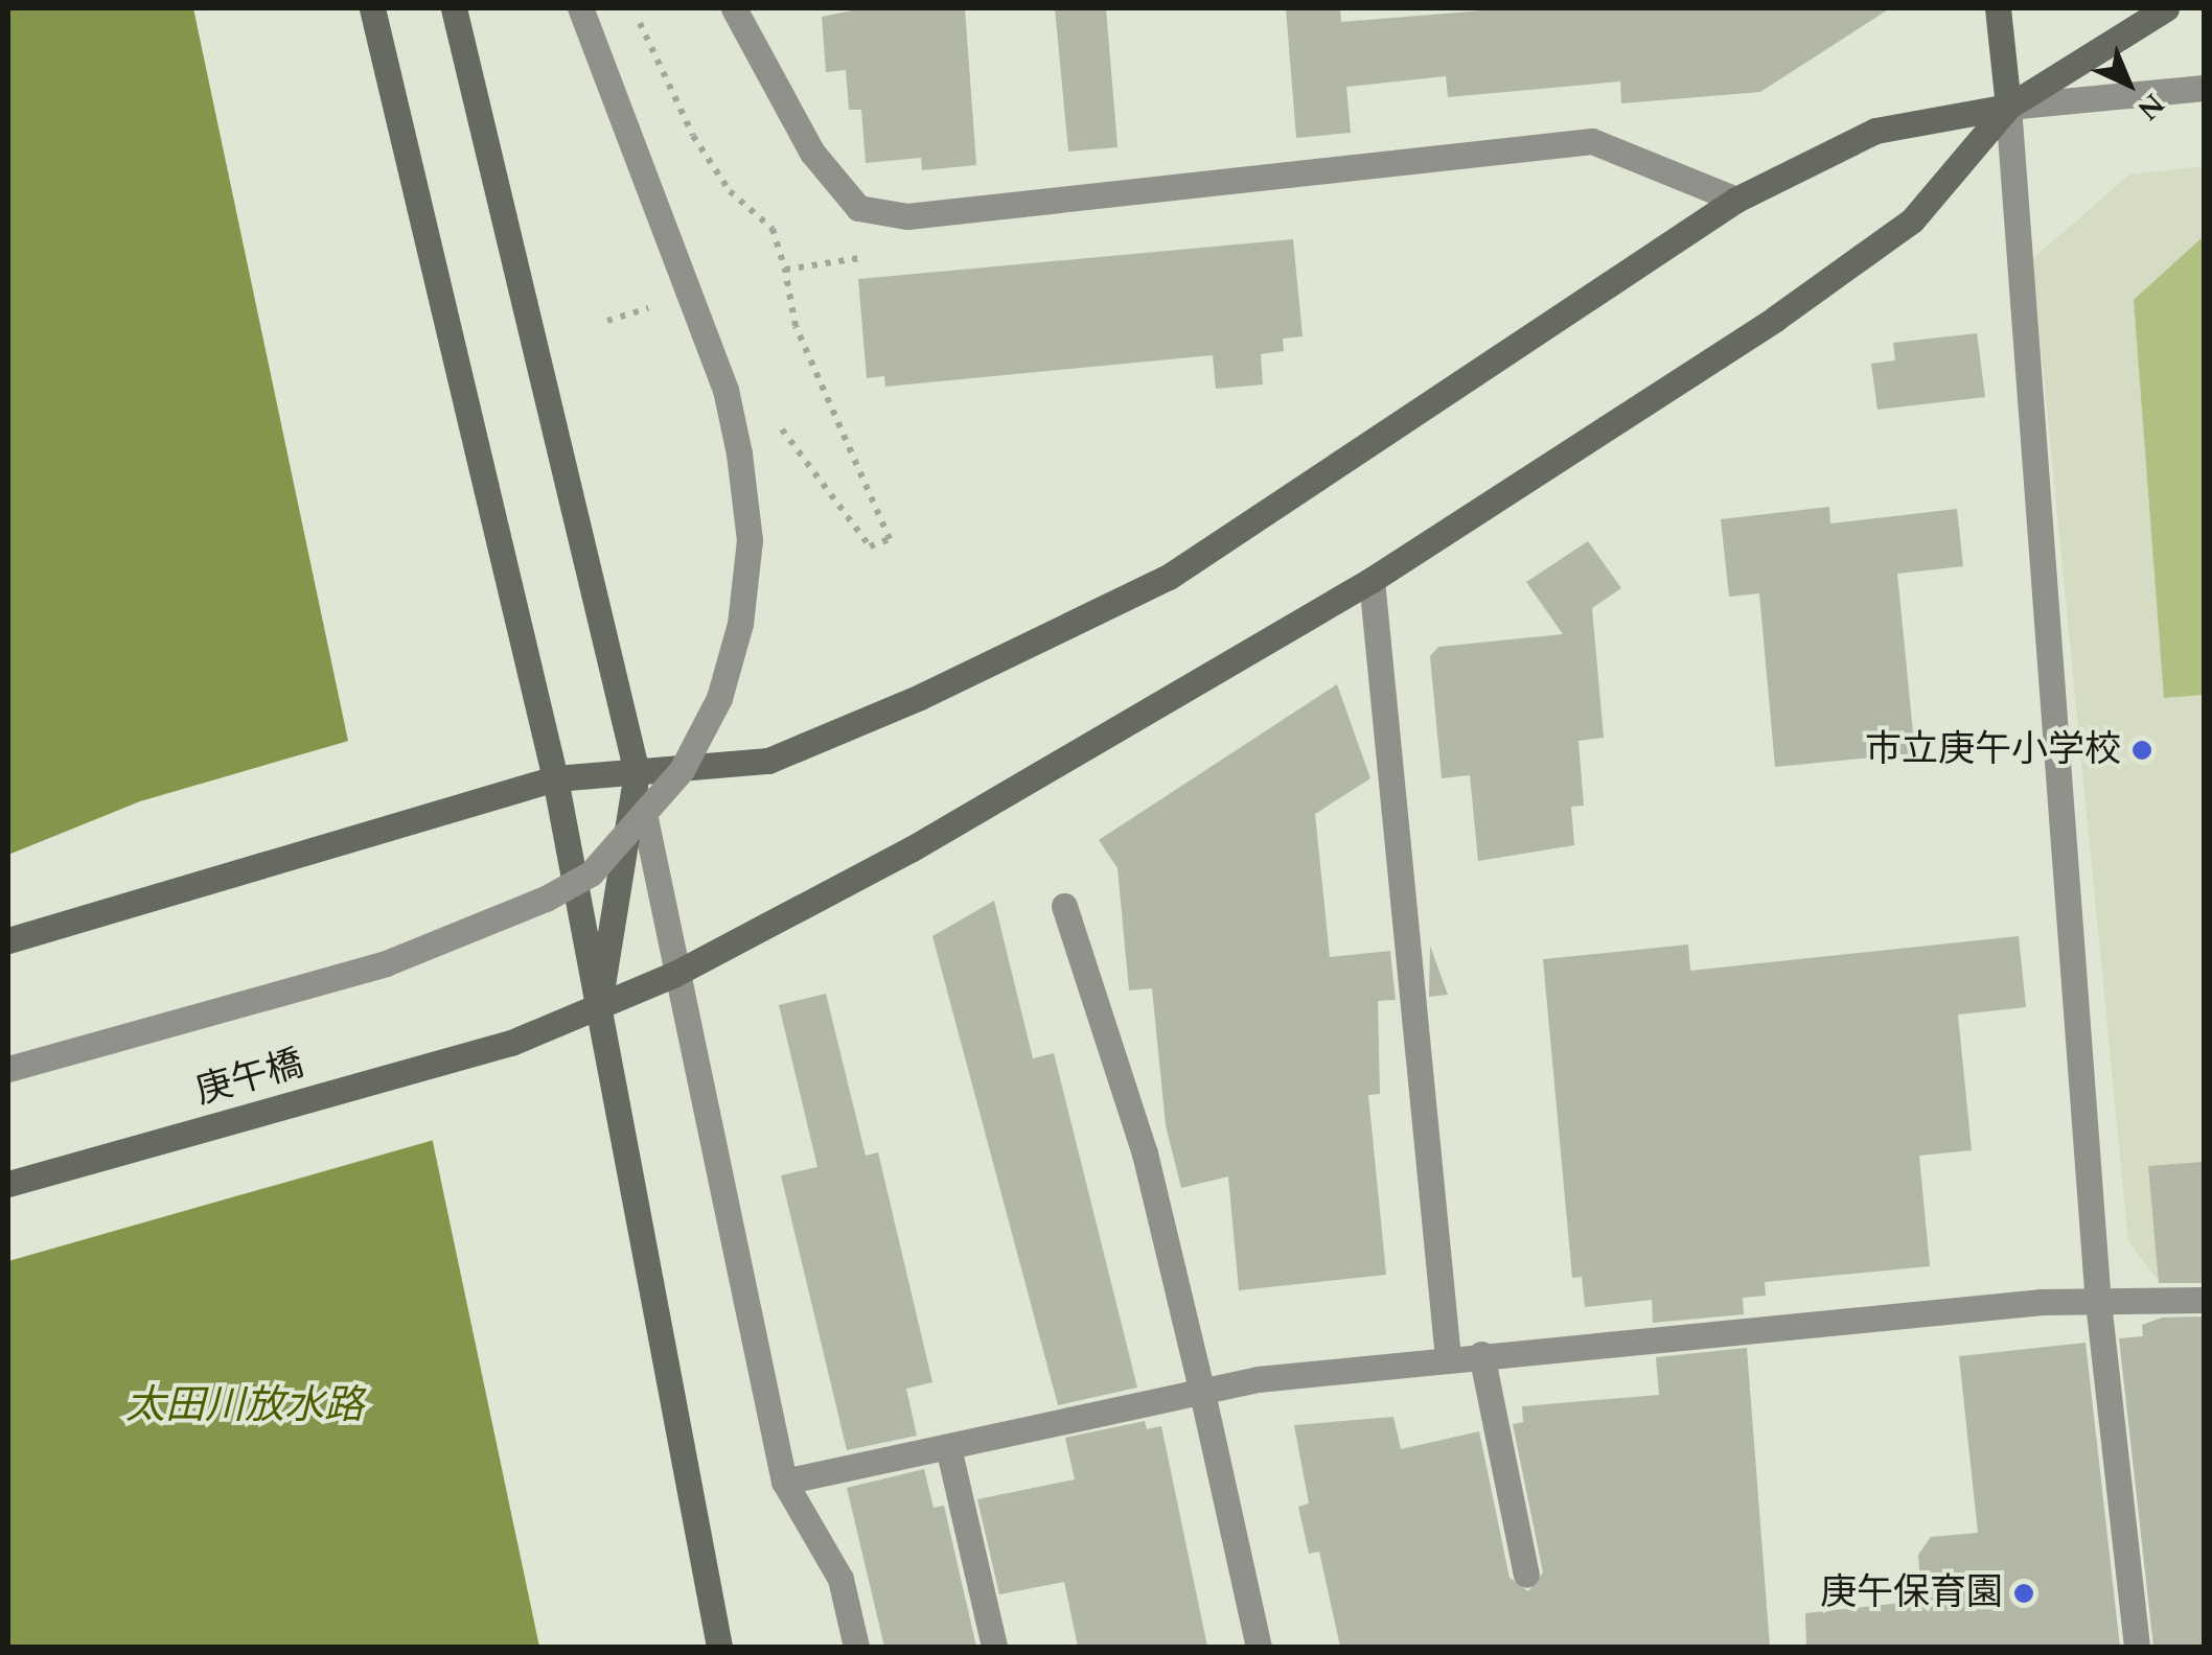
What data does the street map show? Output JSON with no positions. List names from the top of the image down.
{
  "streets": {
    "street": ["庚午橋"]
  },
  "water": ["太田川放水路"],
  "places": ["市立庚午小学校", "庚午保育園"],
  "north": "bottom right"
}
